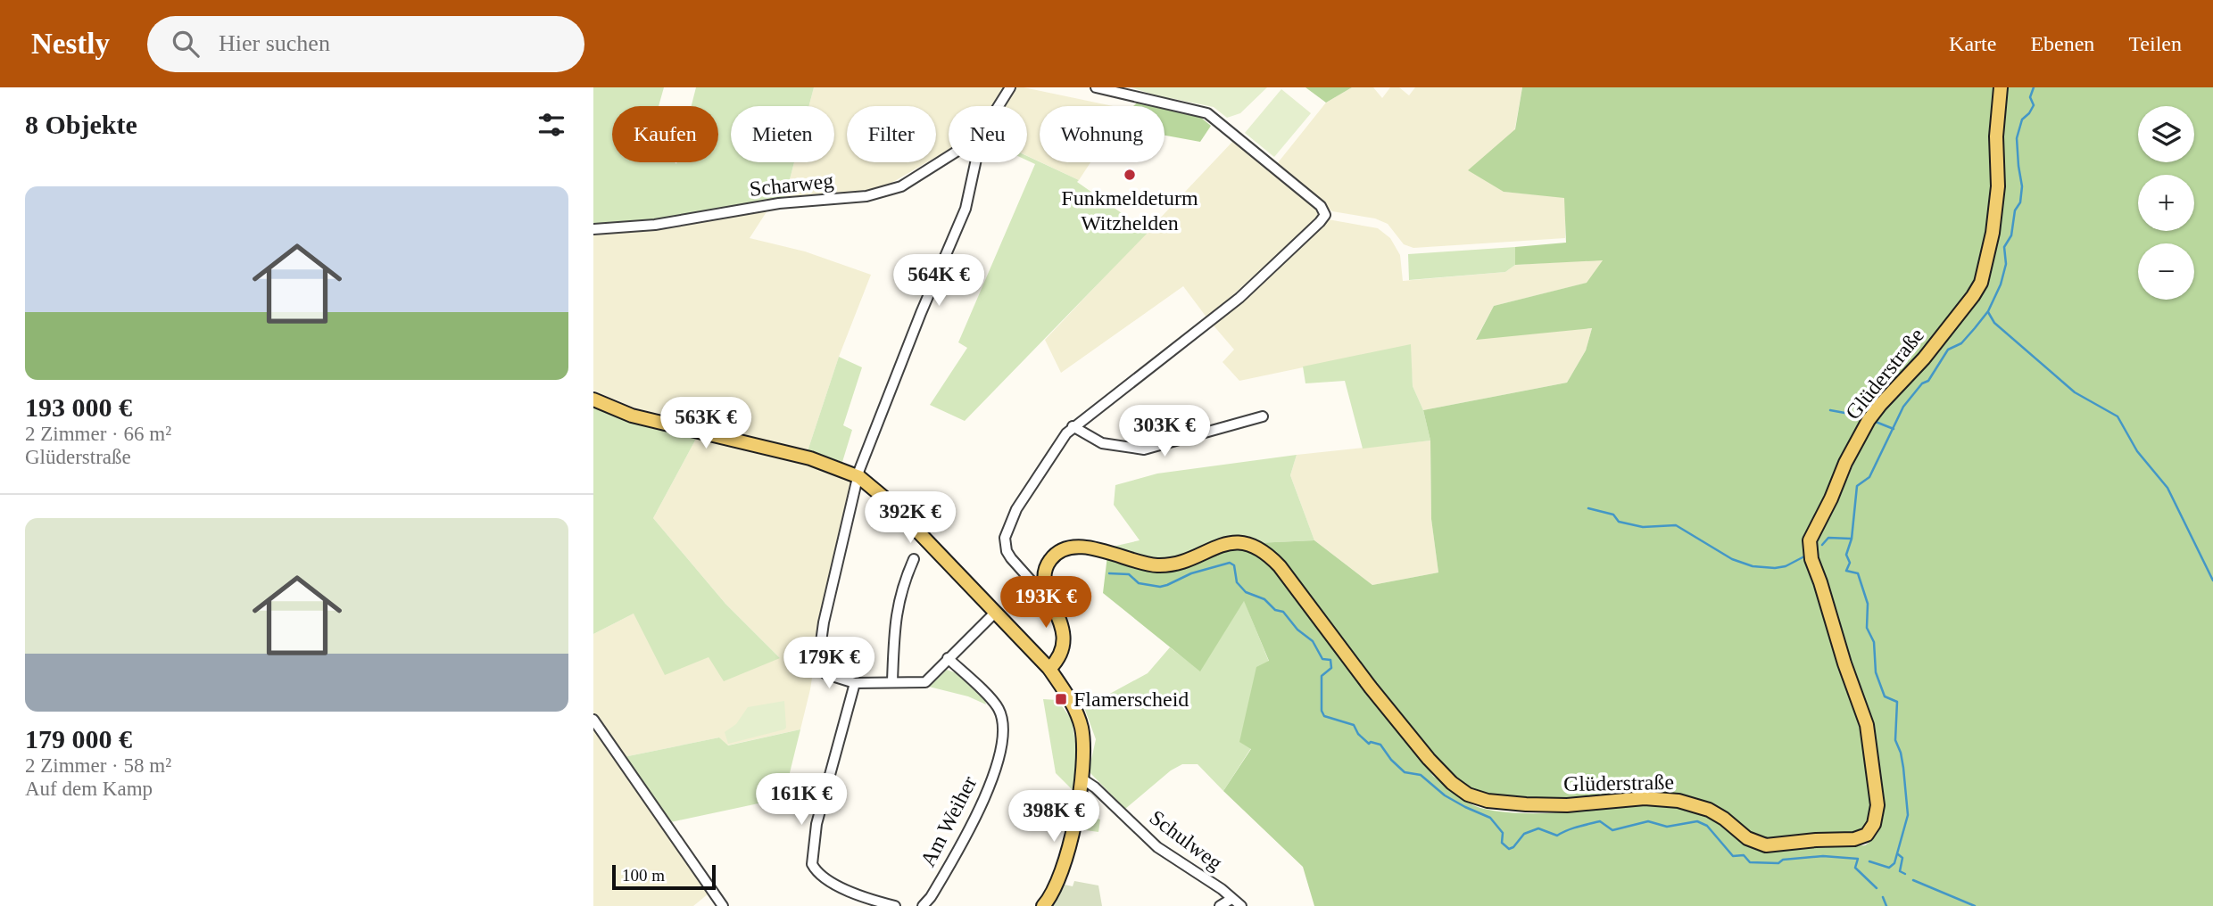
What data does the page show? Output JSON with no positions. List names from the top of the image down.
{
  "streets": {
    "main road": ["Glüderstraße"],
    "street": ["Scharweg", "Am Weiher", "Schulweg"]
  },
  "places": {
    "other": ["Funkmeldeturm Witzhelden"],
    "transit": ["Flamerscheid"]
  },
  "scale_bar": "100 m",
  "page": {
    "header": "Nestly",
    "search": "Hier suchen",
    "nav": ["Karte", "Ebenen", "Teilen"],
    "heading": "8 Objekte",
    "map_buttons": ["+", "−"],
    "chip": [
      "Kaufen",
      "Mieten",
      "Filter",
      "Neu",
      "Wohnung"
    ],
    "list": [
      {
        "name": "193 000 €",
        "note": "2 Zimmer · 66 m² · Glüderstraße"
      },
      {
        "name": "179 000 €",
        "note": "2 Zimmer · 58 m² · Auf dem Kamp"
      }
    ],
    "price": [
      "564K €",
      "563K €",
      "303K €",
      "392K €",
      "193K €",
      "179K €",
      "161K €",
      "398K €"
    ],
    "scale": "100 m"
  }
}
